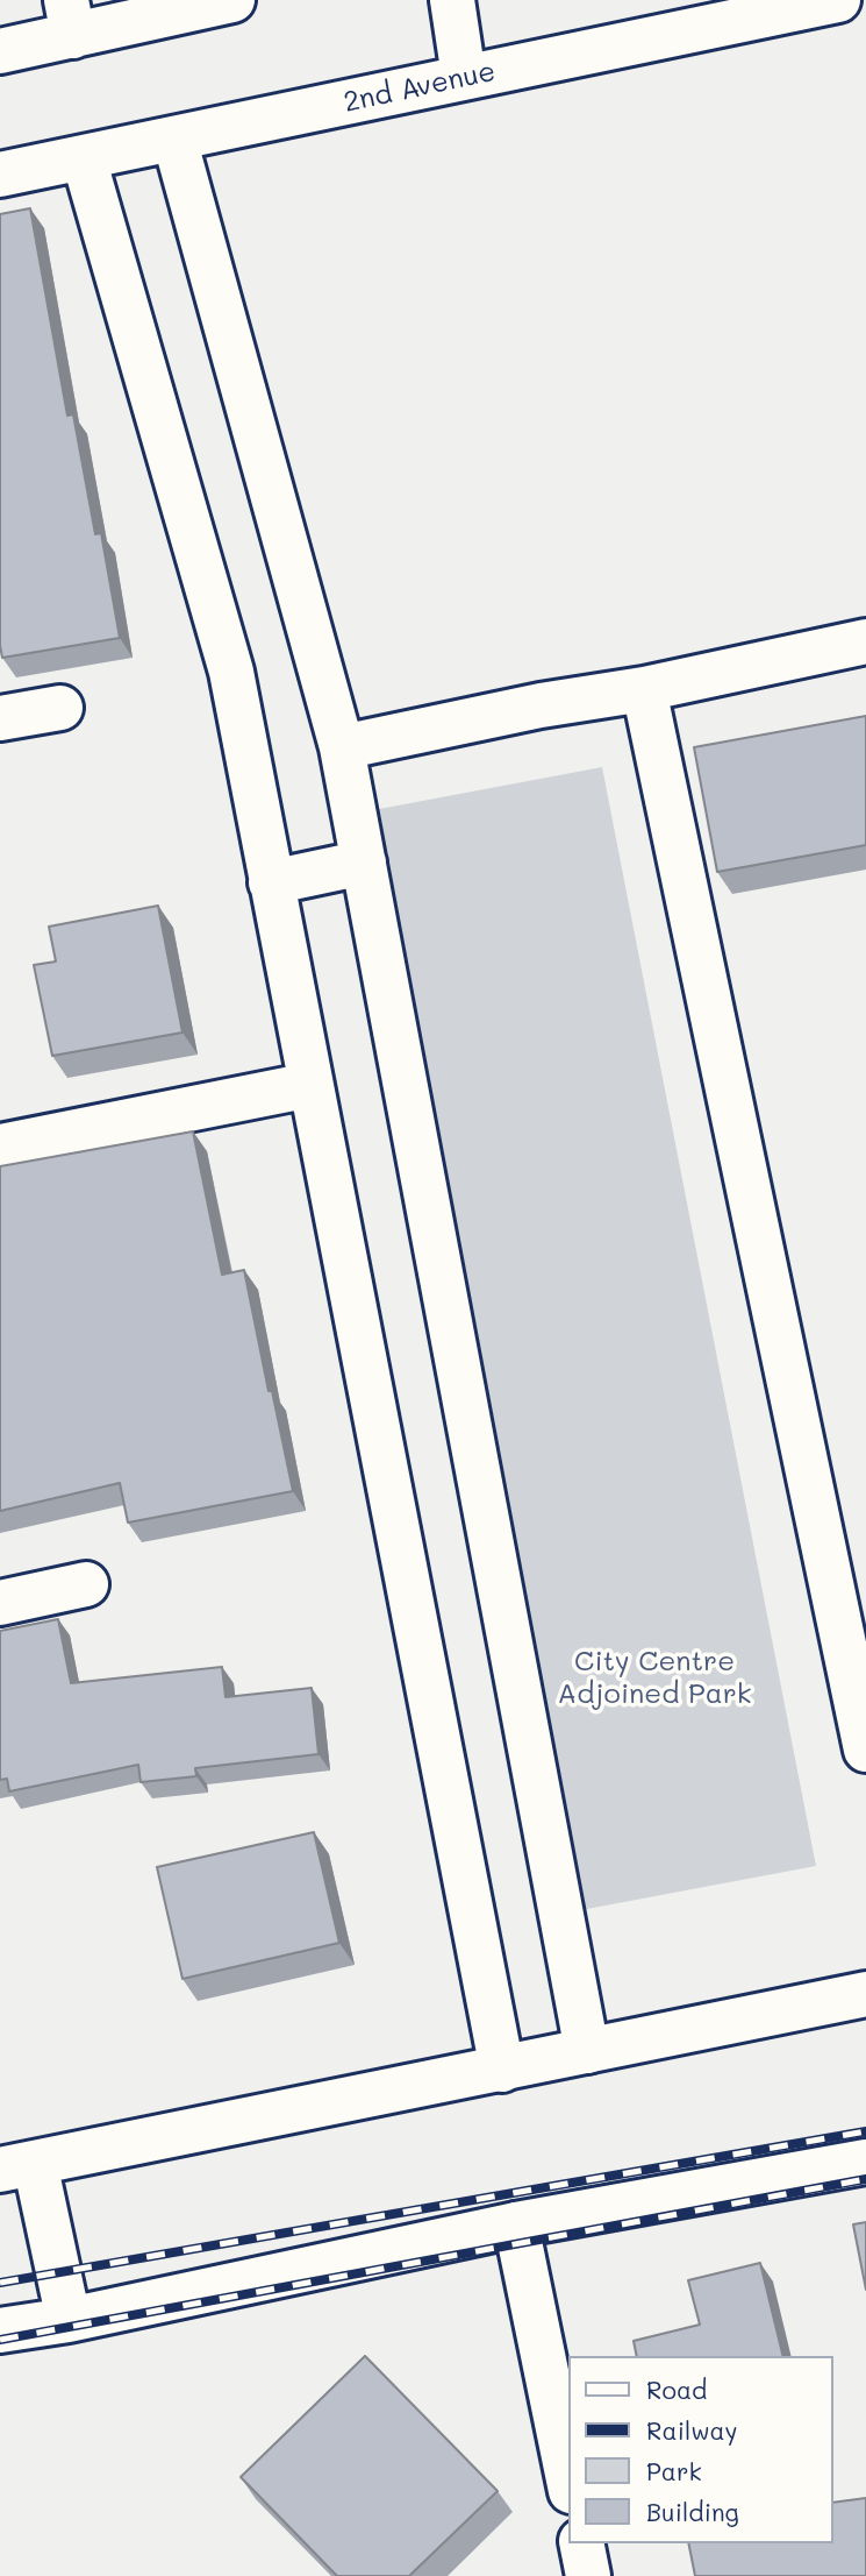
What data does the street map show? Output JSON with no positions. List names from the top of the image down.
{
  "streets": {
    "street": ["2nd Avenue"]
  },
  "parks": ["City Centre Adjoined Park"],
  "legend": [
    "Road",
    "Railway",
    "Park",
    "Building"
  ]
}
